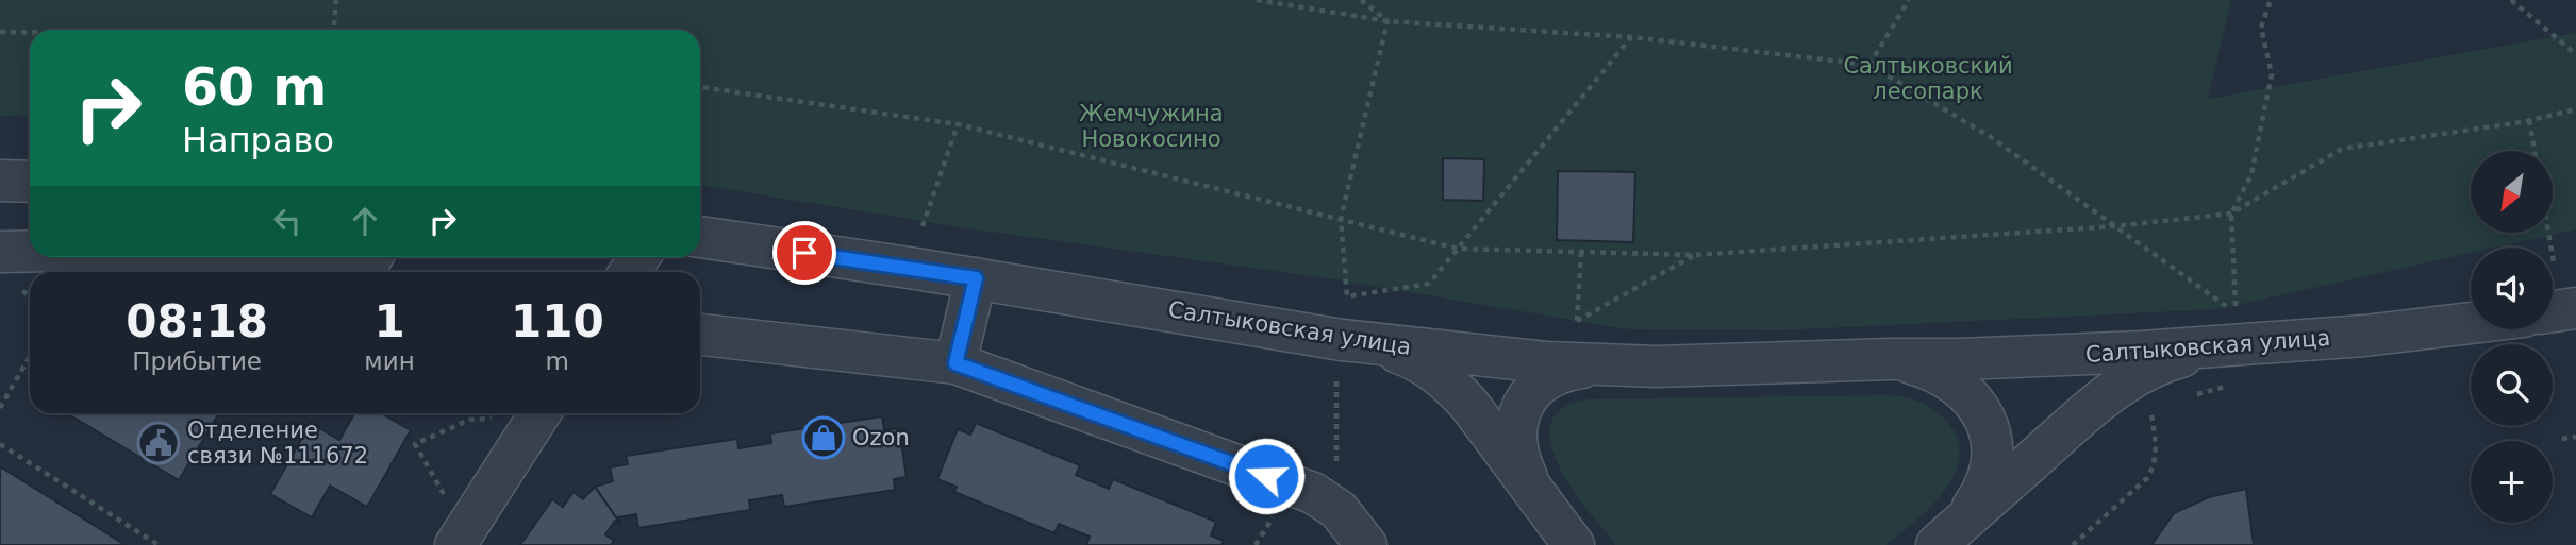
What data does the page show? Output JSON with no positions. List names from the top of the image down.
{
  "streets": {
    "street": ["Салтыковская улица"]
  },
  "parks": ["Салтыковский лесопарк", "Жемчужина Новокосино"],
  "places": {
    "shop": ["Ozon"],
    "public building": ["Отделение связи №111672"]
  },
  "north": "bottom left",
  "page": {
    "turn": ["60 m", "Направо"],
    "map_buttons": "+",
    "eta": [
      "08:18",
      "Прибытие",
      "1",
      "мин",
      "110",
      "m"
    ]
  }
}
